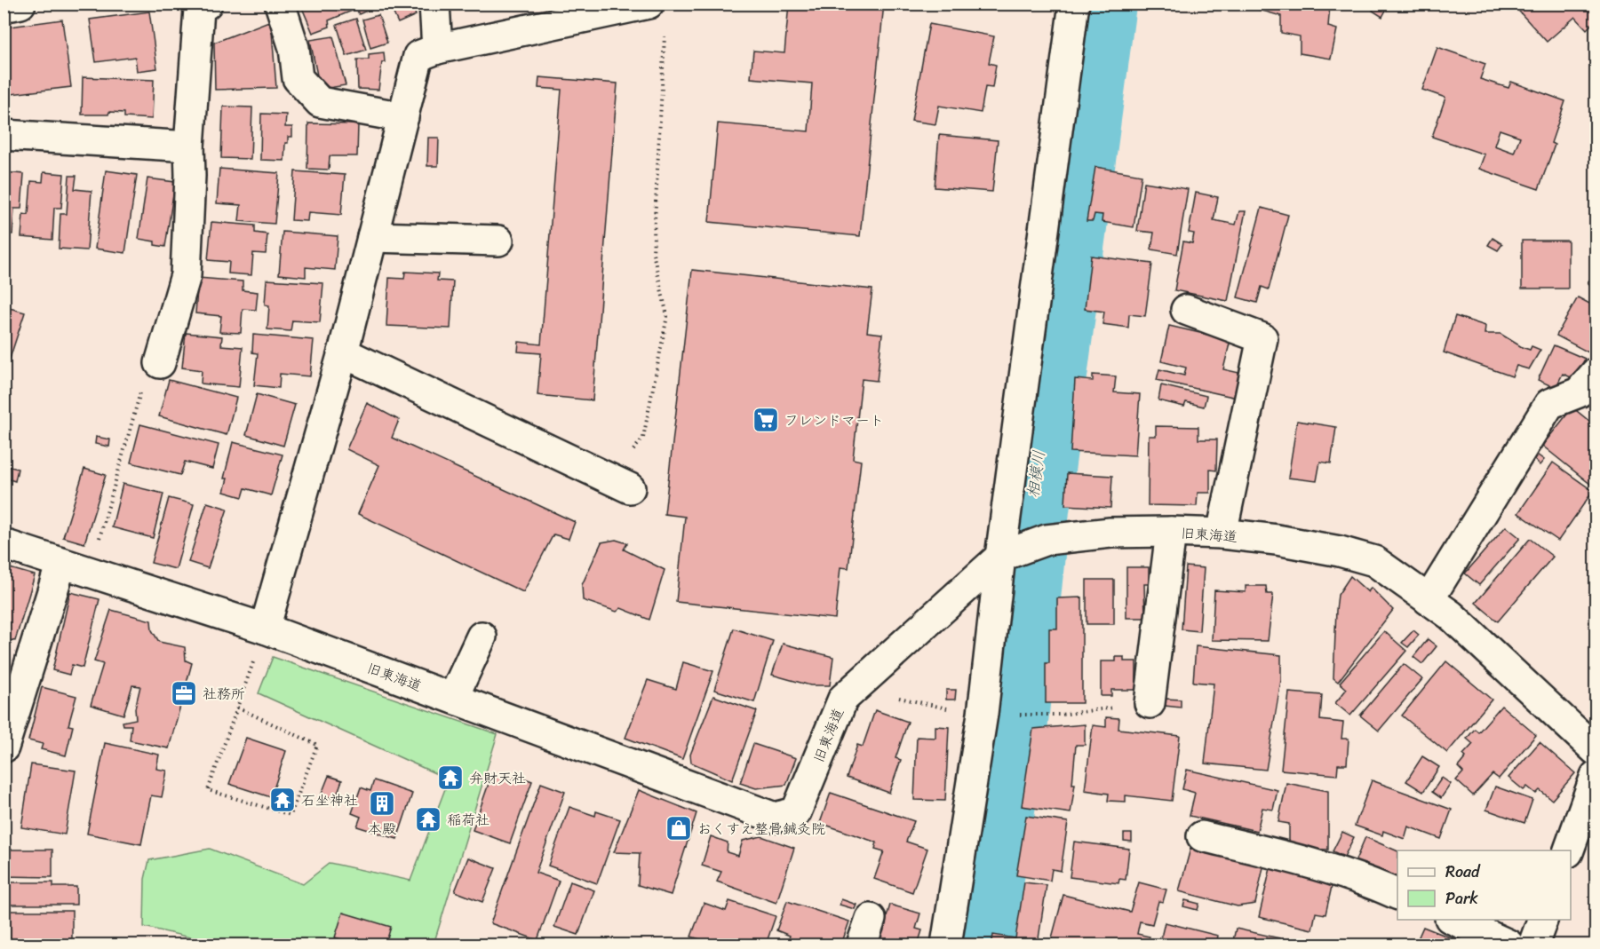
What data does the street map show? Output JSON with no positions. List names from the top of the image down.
{
  "streets": {
    "street": ["旧東海道"]
  },
  "water": ["相模川"],
  "places": {
    "supermarket": ["フレンドマート"],
    "office": ["社務所"],
    "temple": ["弁財天社", "石坐神社", "稲荷社"],
    "building": ["本殿"],
    "shop": ["おくすえ整骨鍼灸院"]
  },
  "legend": ["Road", "Park"]
}
